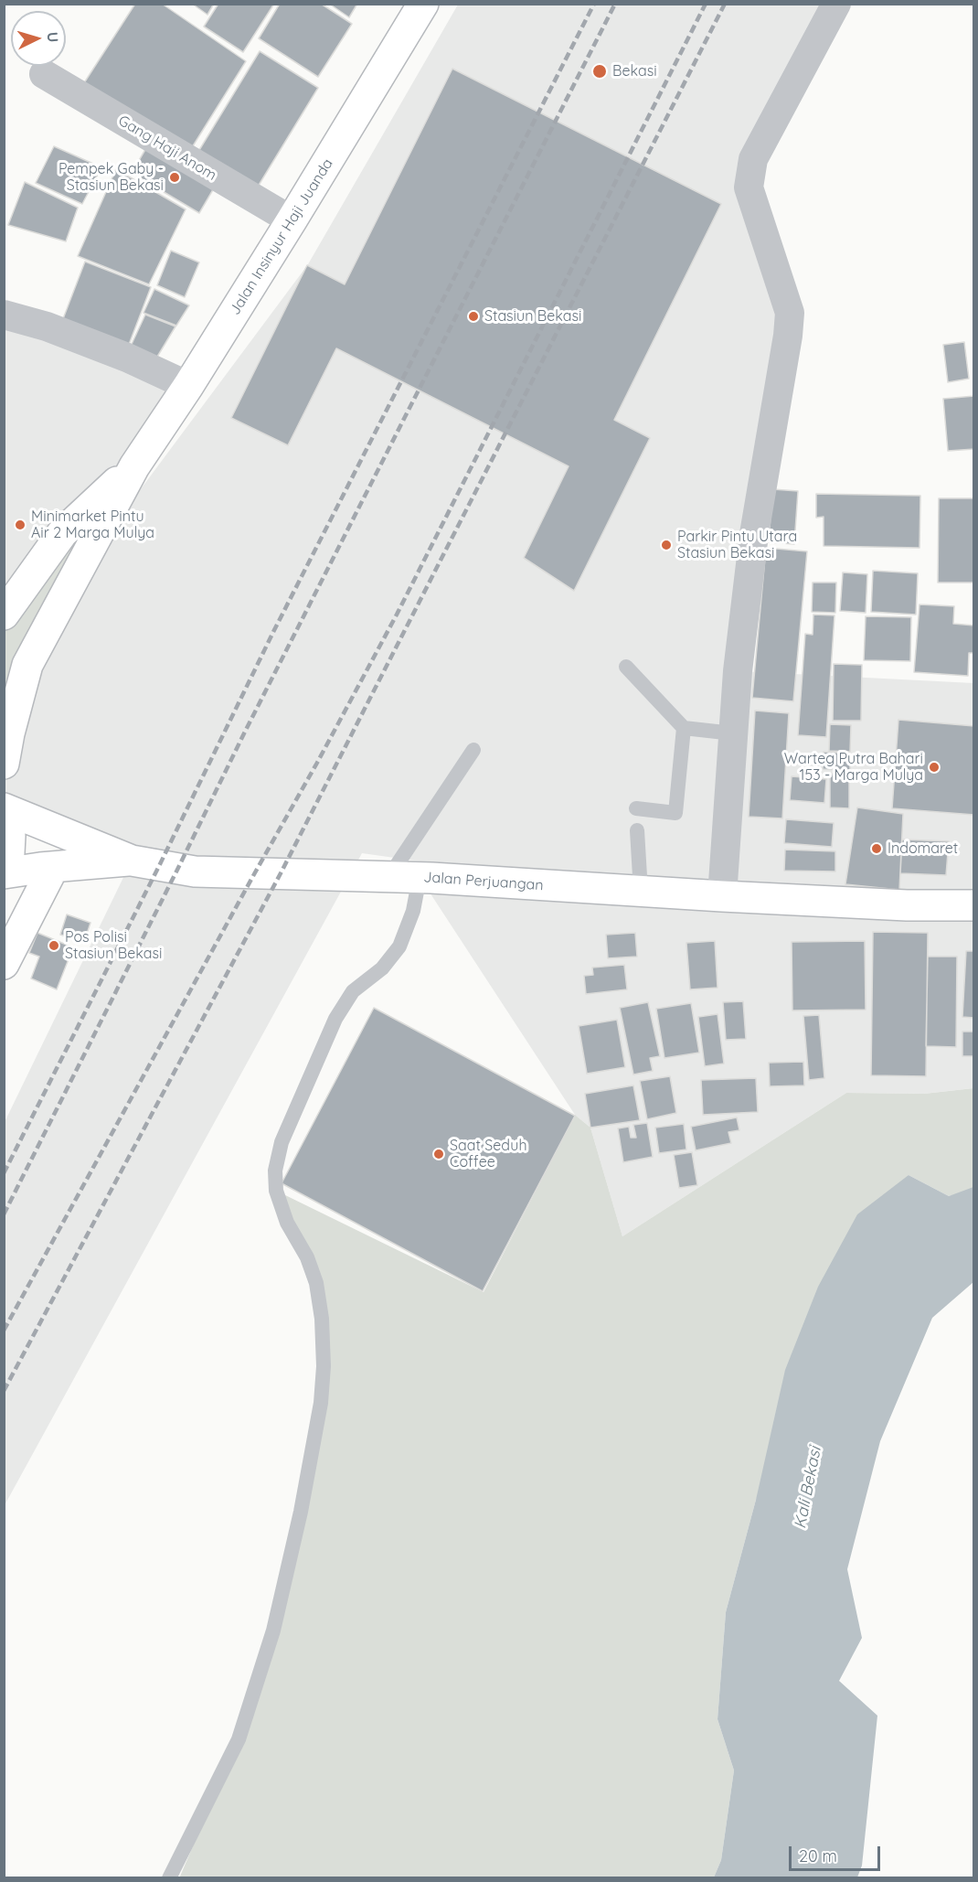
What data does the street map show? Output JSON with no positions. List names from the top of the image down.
{
  "streets": {
    "main road": ["Jalan Insinyur Haji Juanda", "Jalan Perjuangan"],
    "street": ["Gang Haji Anom"]
  },
  "crossings": [
    ["Gang Haji Anom", "Jalan Insinyur Haji Juanda"]
  ],
  "water": ["Kali Bekasi"],
  "places": [
    "Bekasi",
    "Pempek Gaby - Stasiun Bekasi",
    "Stasiun Bekasi",
    "Minimarket Pintu Air 2 Marga Mulya",
    "Parkir Pintu Utara Stasiun Bekasi",
    "Warteg Putra Bahari 153 - Marga Mulya",
    "Indomaret",
    "Pos Polisi Stasiun Bekasi",
    "Saat Seduh Coffee"
  ],
  "scale_bar": "20 m",
  "north": "right"
}
